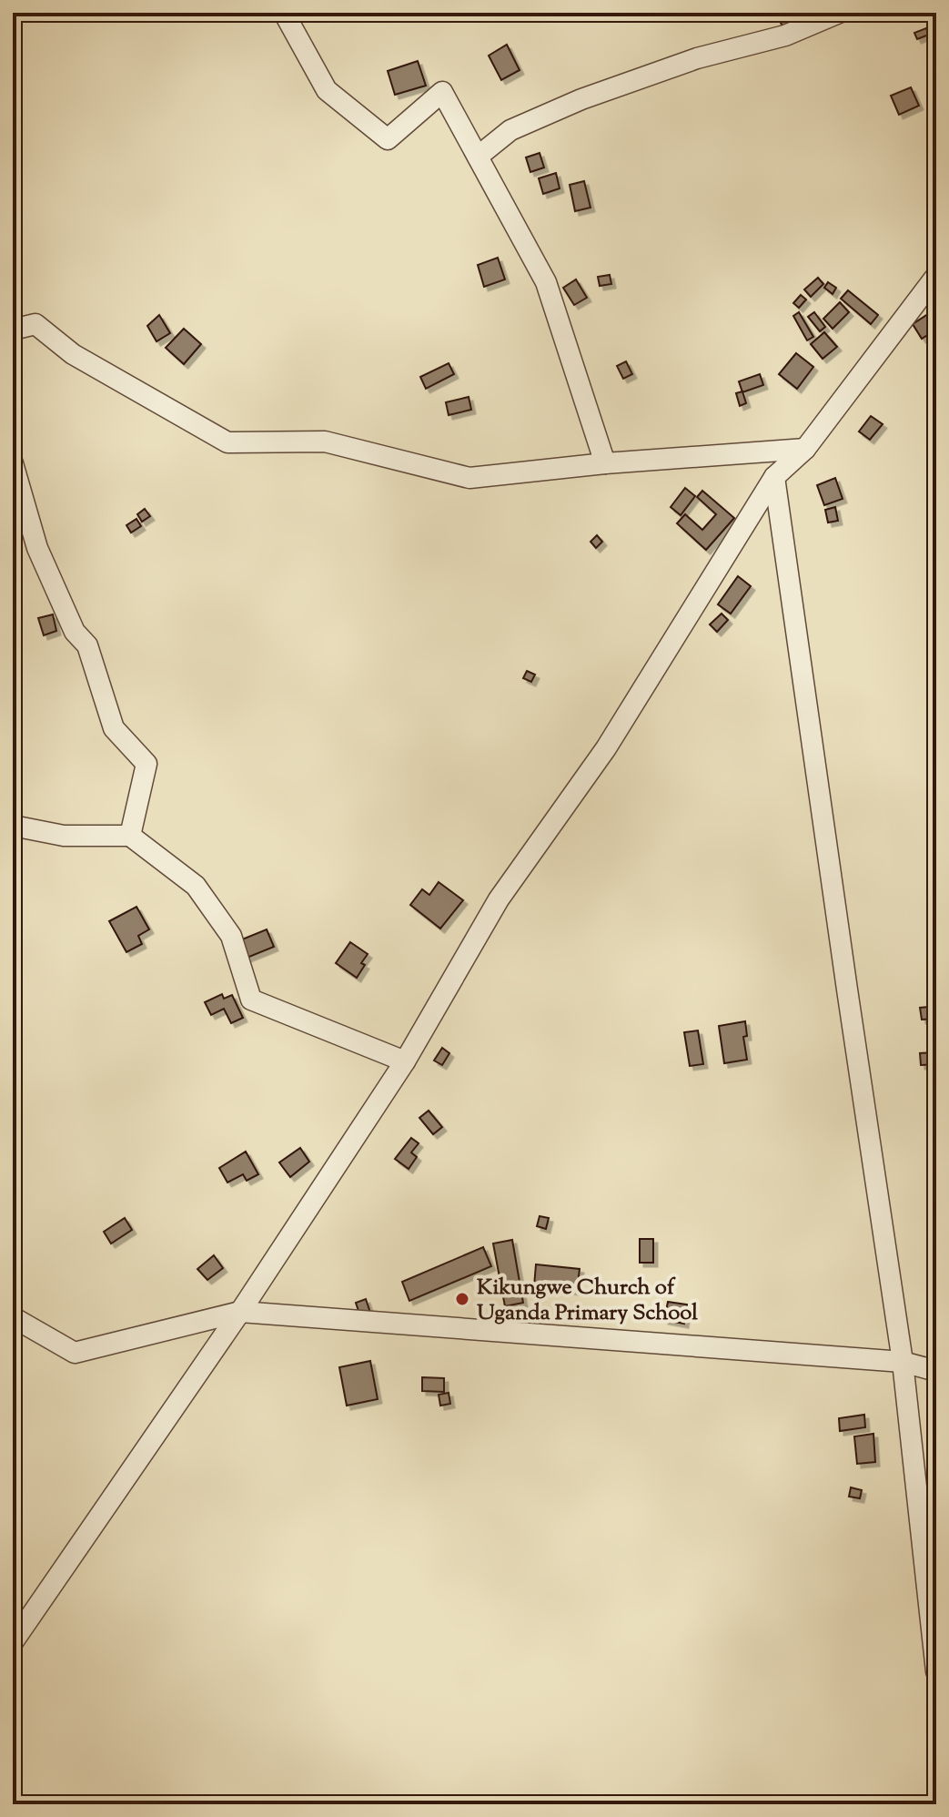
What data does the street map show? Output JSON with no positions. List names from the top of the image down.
{
  "places": ["Kikungwe Church of Uganda Primary School"]
}
